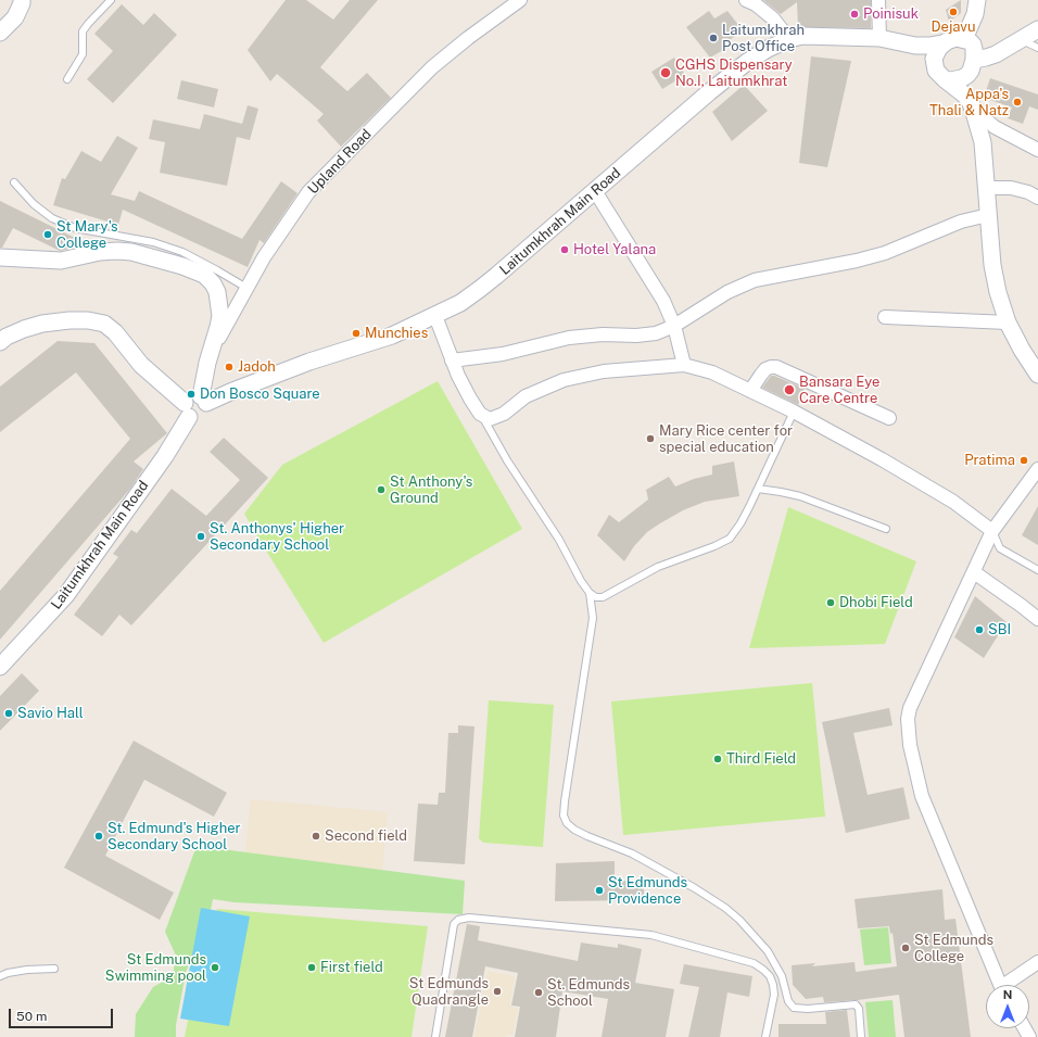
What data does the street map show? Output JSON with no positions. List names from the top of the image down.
{
  "streets": {
    "street": ["Upland Road", "Laitumkhrah Main Road"]
  },
  "places": [
    "Dejavu",
    "Poinisuk",
    "Laitumkhrah Post Office",
    "CGHS Dispensary No.I, Laitumkhrat",
    "Appa's Thali & Natz",
    "St Mary's College",
    "Hotel Yalana",
    "Munchies",
    "Jadoh",
    "Bansara Eye Care Centre",
    "Don Bosco Square",
    "Mary Rice center for special education",
    "Pratima",
    "St Anthony's Ground",
    "St. Anthonys' Higher Secondary School",
    "Dhobi Field",
    "SBI",
    "Savio Hall",
    "Third Field",
    "St. Edmund's Higher Secondary School",
    "Second field",
    "St Edmunds Providence",
    "St Edmunds College",
    "St Edmunds Swimming pool",
    "First field",
    "St Edmunds Quadrangle",
    "St. Edmunds School"
  ],
  "scale_bar": "50 m",
  "north": "top"
}
